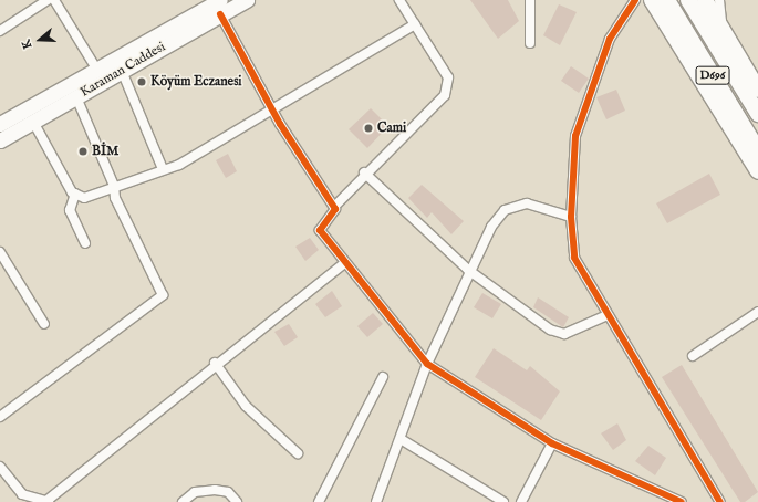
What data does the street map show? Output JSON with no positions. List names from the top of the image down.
{
  "streets": {
    "highway": ["D696"],
    "main road": ["Karaman Caddesi"]
  },
  "places": ["Köyüm Eczanesi", "Cami", "BİM"],
  "north": "left"
}
